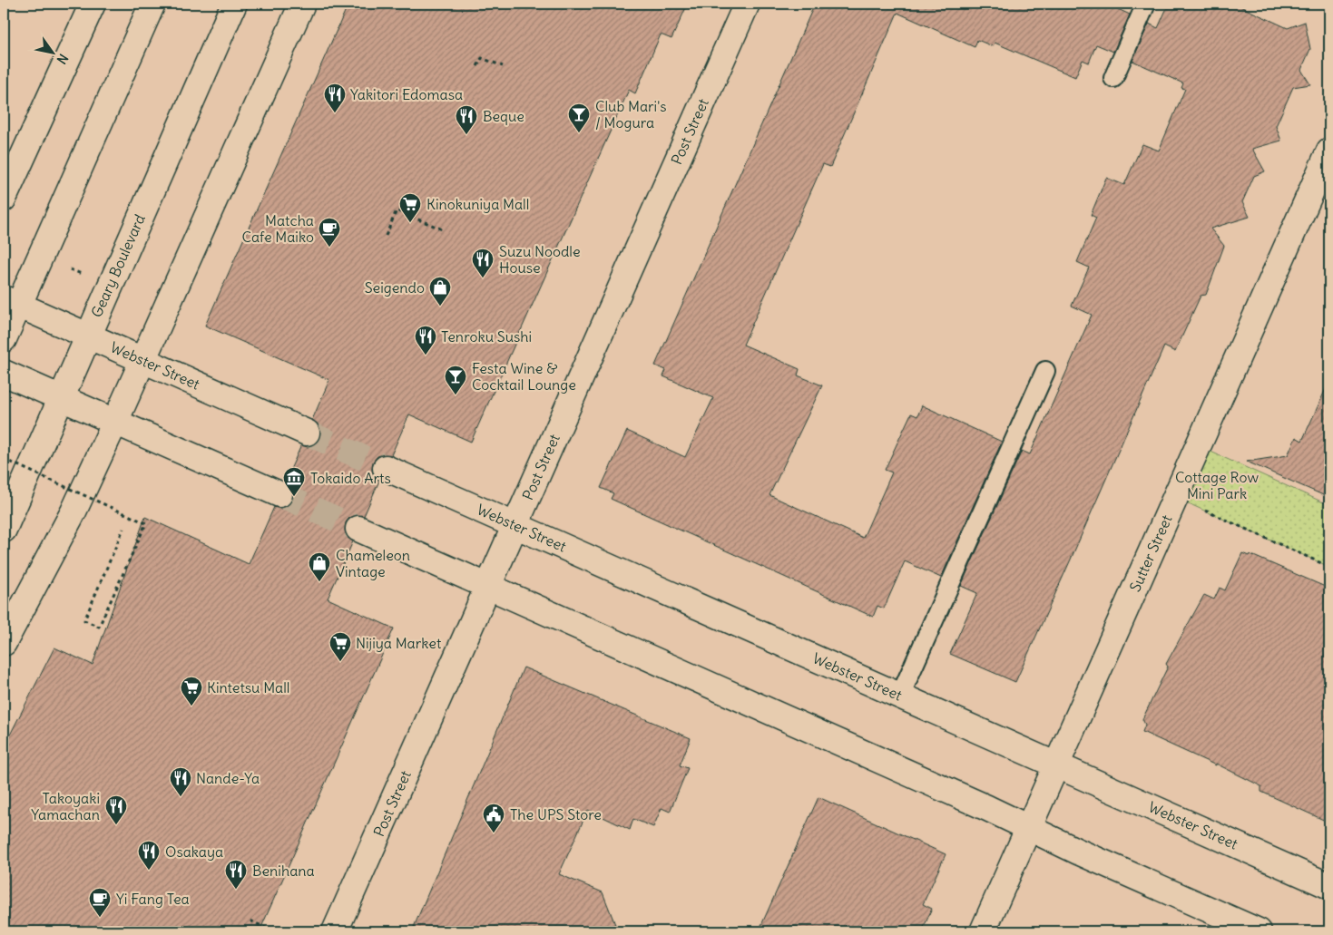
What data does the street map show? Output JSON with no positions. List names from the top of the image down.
{
  "streets": {
    "main road": [
      "Post Street",
      "Geary Boulevard",
      "Webster Street",
      "Sutter Street"
    ]
  },
  "crossings": [
    ["Post Street", "Webster Street"],
    ["Geary Boulevard", "Webster Street"],
    ["Webster Street", "Sutter Street"]
  ],
  "parks": ["Cottage Row Mini Park"],
  "places": {
    "restaurant": [
      "Yakitori Edomasa",
      "Beque",
      "Suzu Noodle House",
      "Tenroku Sushi",
      "Nande-Ya",
      "Takoyaki Yamachan",
      "Osakaya",
      "Benihana"
    ],
    "bar": ["Club Mari's / Mogura", "Festa Wine & Cocktail Lounge"],
    "supermarket": ["Kinokuniya Mall", "Nijiya Market", "Kintetsu Mall"],
    "cafe": ["Matcha Cafe Maiko", "Yi Fang Tea"],
    "shop": ["Seigendo", "Chameleon Vintage"],
    "museum": ["Tokaido Arts"],
    "public building": ["The UPS Store"]
  },
  "north": "bottom right"
}
